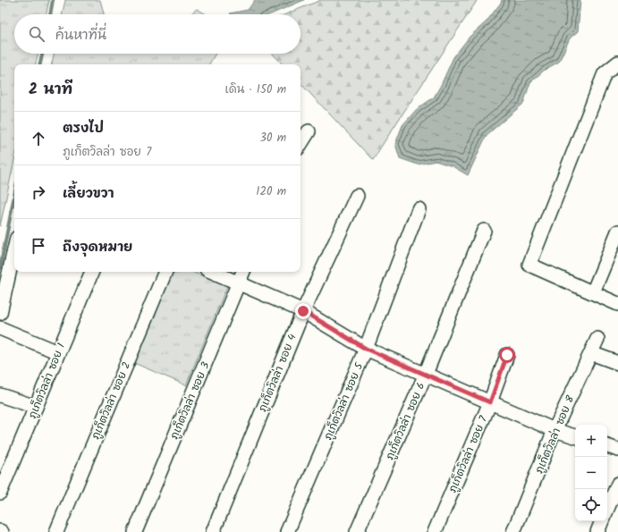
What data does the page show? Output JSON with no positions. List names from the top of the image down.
{
  "streets": {
    "street": [
      "ภูเก็ตวิลล่า ซอย 4",
      "ภูเก็ตวิลล่า ซอย 1",
      "ภูเก็ตวิลล่า ซอย 2",
      "ภูเก็ตวิลล่า ซอย 3",
      "ภูเก็ตวิลล่า ซอย 5",
      "ภูเก็ตวิลล่า ซอย 6",
      "ภูเก็ตวิลล่า ซอย 8",
      "ภูเก็ตวิลล่า ซอย 7"
    ]
  },
  "page": {
    "search": "ค้นหาที่นี่",
    "heading": ["2 นาที", "เดิน · 150 m"],
    "list": [
      ["ตรงไป", "ภูเก็ตวิลล่า ซอย 7", "30 m"],
      ["เลี้ยวขวา", "120 m"],
      "ถึงจุดหมาย"
    ],
    "map_buttons": ["+", "−"]
  }
}
